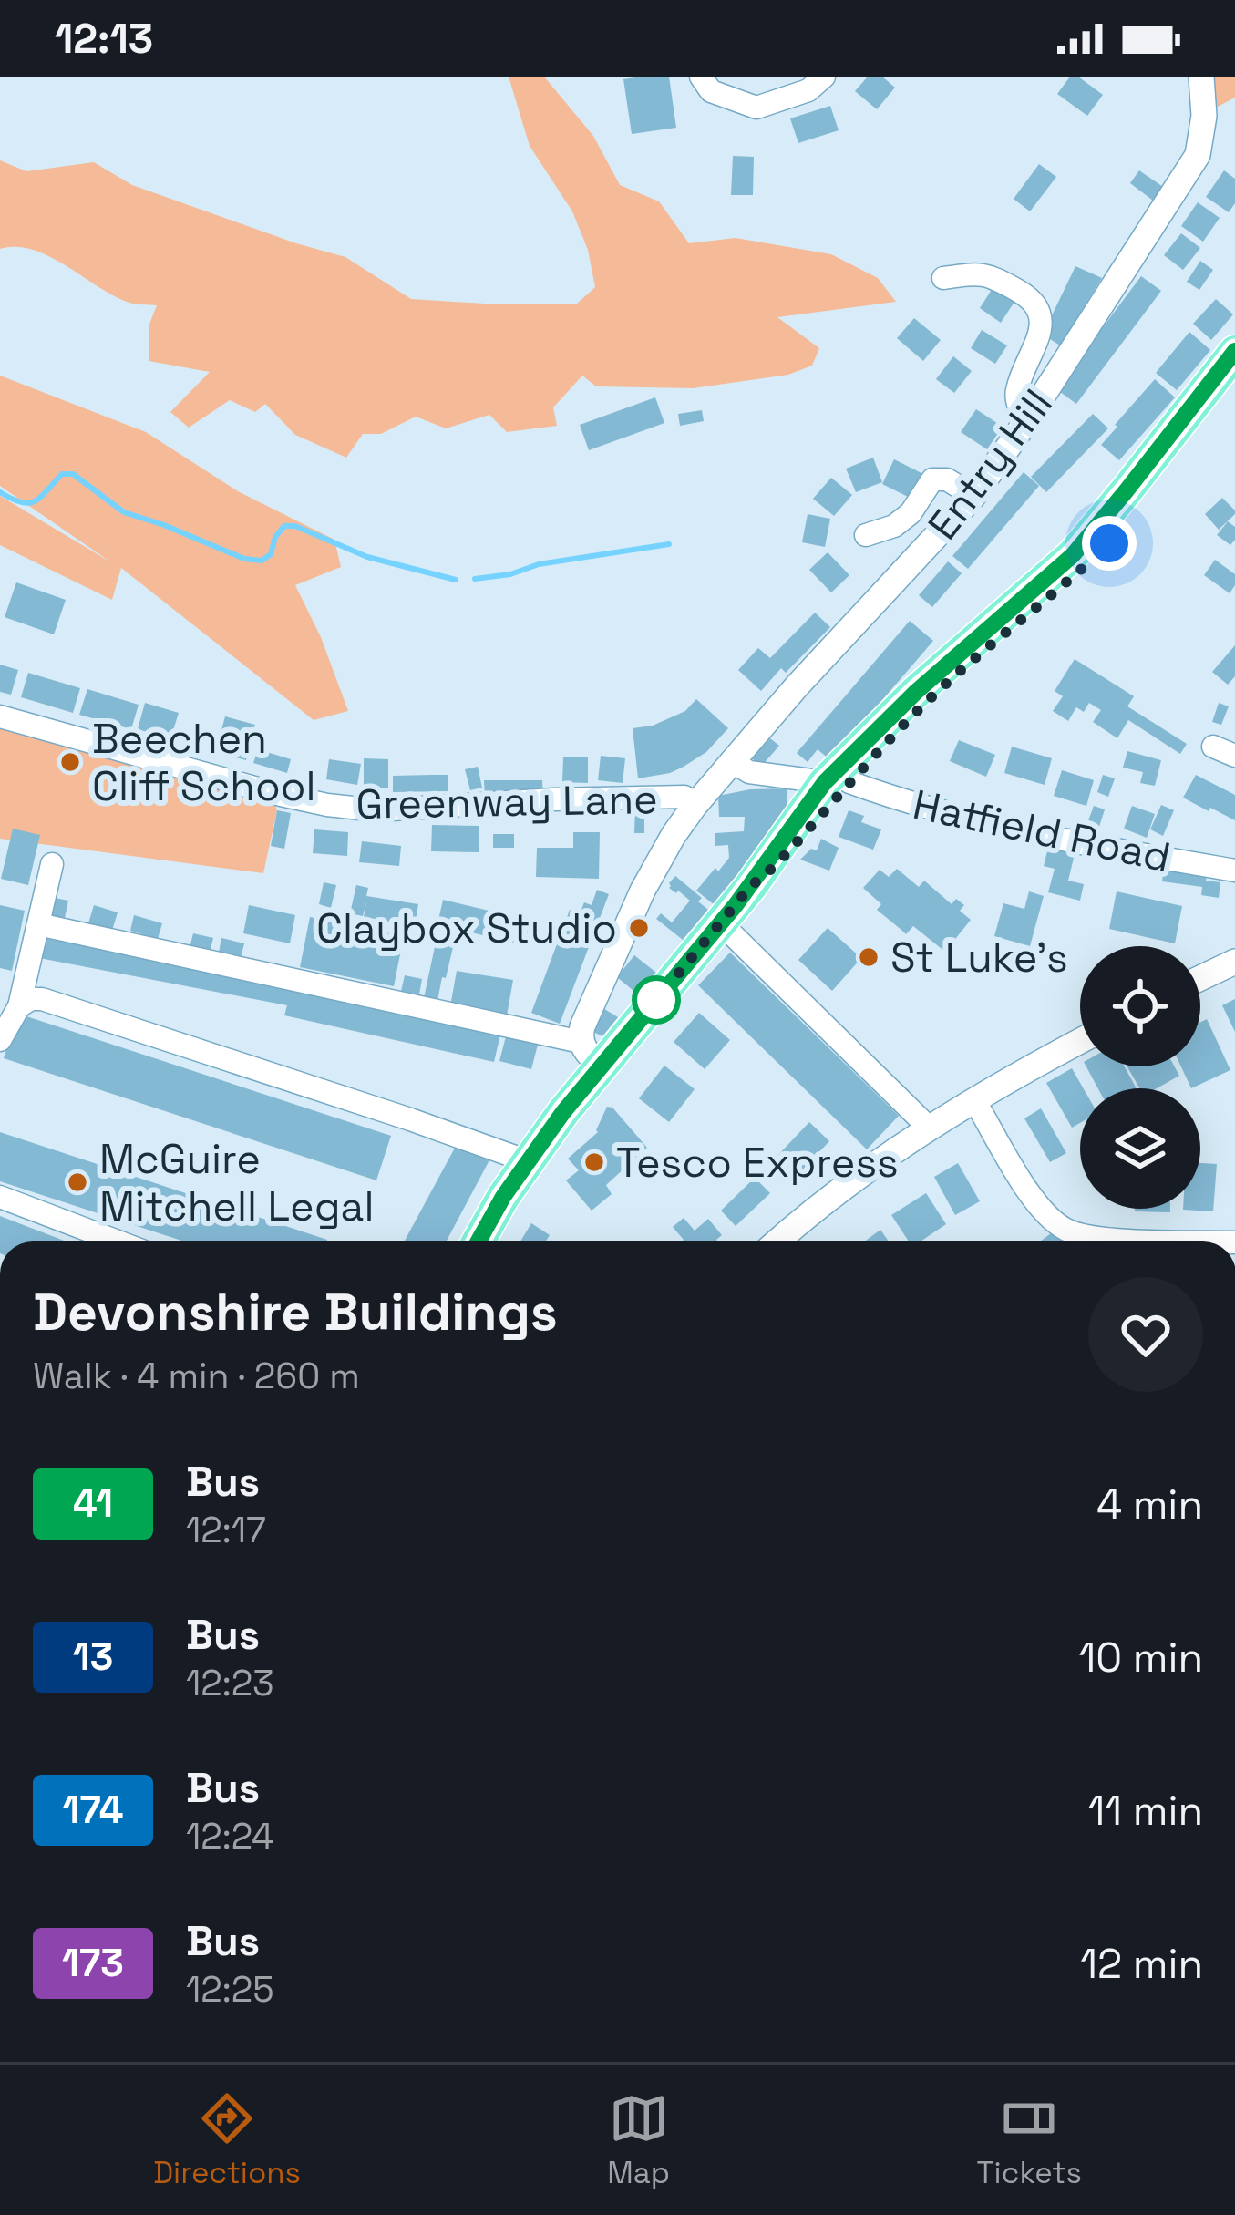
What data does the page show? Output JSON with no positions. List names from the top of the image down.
{
  "streets": {
    "street": ["Entry Hill", "Greenway Lane", "Hatfield Road"]
  },
  "crossings": [
    ["Entry Hill", "Greenway Lane"],
    ["Entry Hill", "Hatfield Road"]
  ],
  "places": [
    "Beechen Cliff School",
    "Claybox Studio",
    "St Luke's",
    "Tesco Express",
    "McGuire Mitchell Legal"
  ],
  "lines": ["bus line 41"],
  "page": {
    "status": "12:13",
    "heading": ["Devonshire Buildings", "Walk · 4 min · 260 m"],
    "list": [
      {
        "mark": "41",
        "name": "Bus",
        "note": "12:17",
        "value": "4 min"
      },
      {
        "mark": "13",
        "name": "Bus",
        "note": "12:23",
        "value": "10 min"
      },
      {
        "mark": "174",
        "name": "Bus",
        "note": "12:24",
        "value": "11 min"
      },
      {
        "mark": "173",
        "name": "Bus",
        "note": "12:25",
        "value": "12 min"
      }
    ],
    "tabs": ["Directions", "Map", "Tickets"]
  }
}
